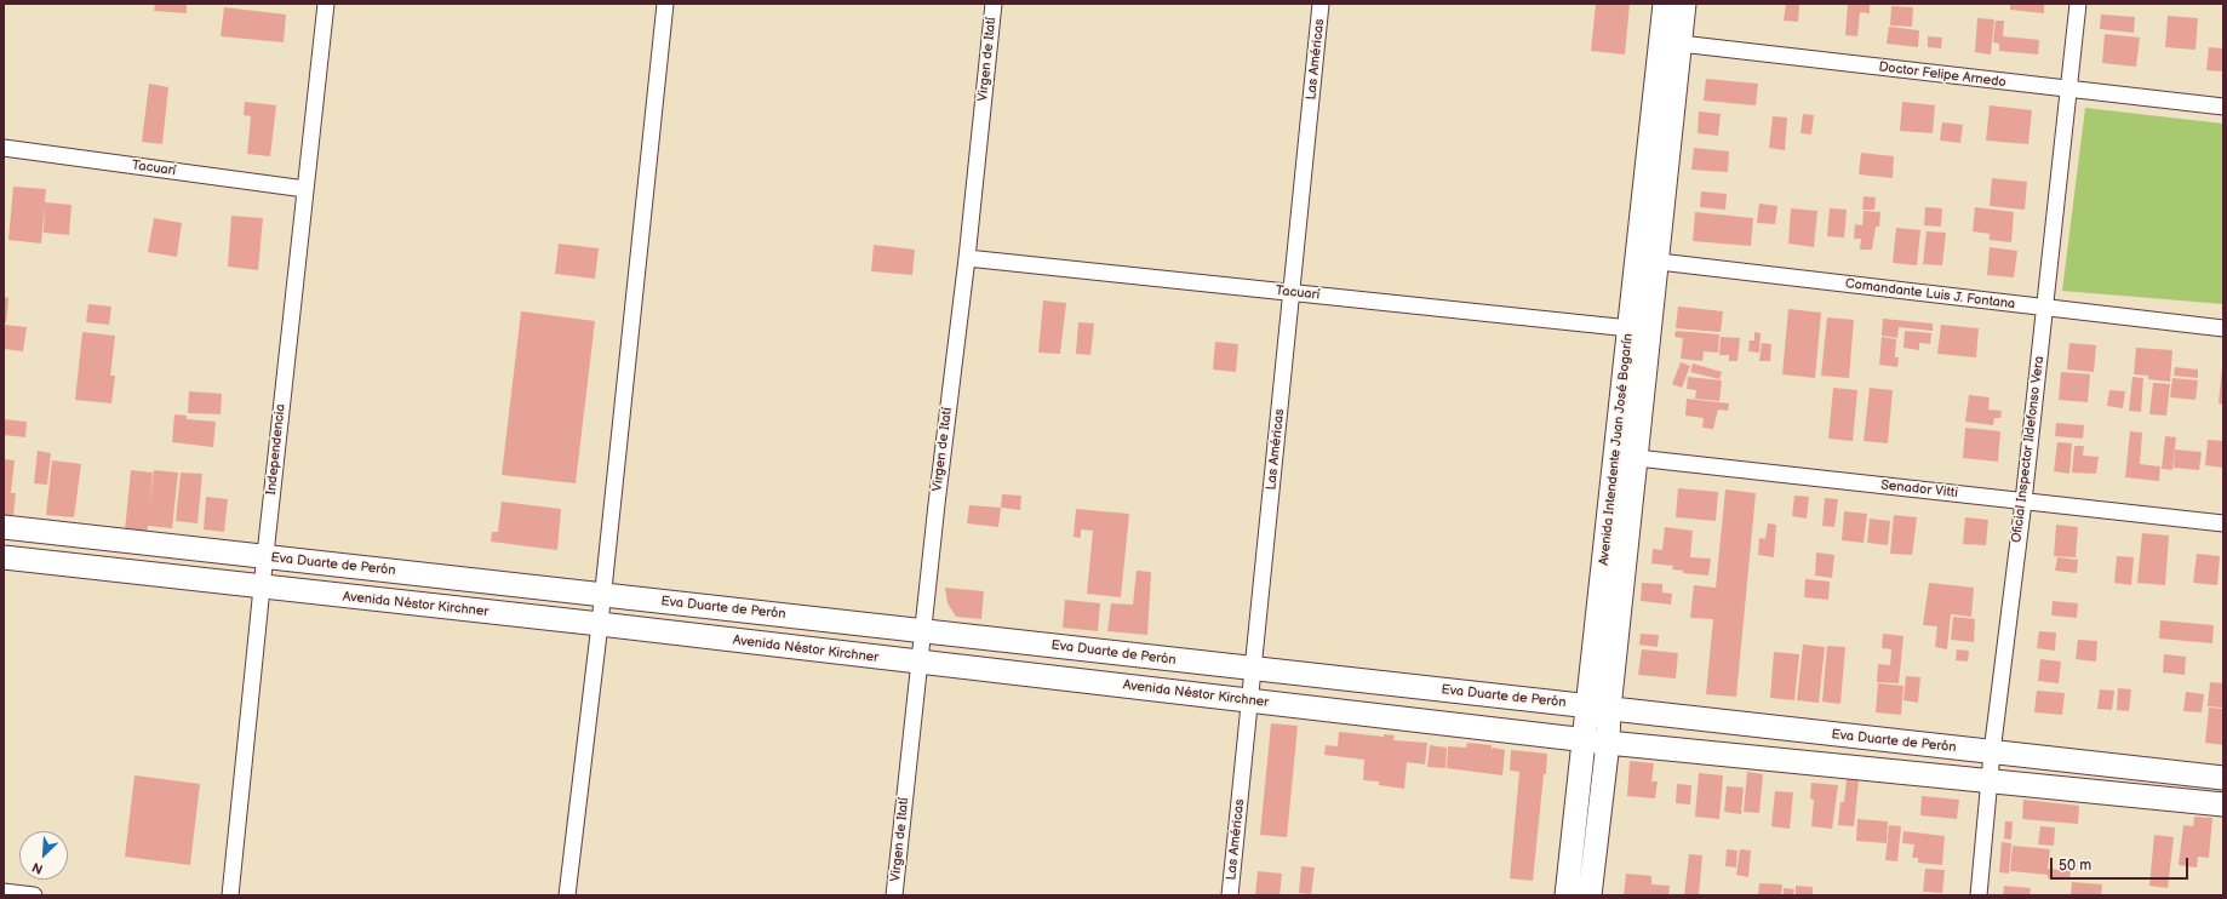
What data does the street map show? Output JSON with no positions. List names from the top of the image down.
{
  "streets": {
    "street": [
      "Virgen de Itatí",
      "Las Américas",
      "Doctor Felipe Arnedo",
      "Tacuarí",
      "Comandante Luis J. Fontana",
      "Independencia",
      "Avenida Intendente Juan José Bogarín",
      "Oficial Inspector Ildefonso Vera",
      "Senador Vitti",
      "Eva Duarte de Perón",
      "Avenida Néstor Kirchner"
    ]
  },
  "crossings": [
    ["Virgen de Itatí", "Tacuarí"],
    ["Virgen de Itatí", "Eva Duarte de Perón"],
    ["Virgen de Itatí", "Avenida Néstor Kirchner"],
    ["Las Américas", "Tacuarí"],
    ["Las Américas", "Eva Duarte de Perón"],
    ["Las Américas", "Avenida Néstor Kirchner"],
    ["Doctor Felipe Arnedo", "Avenida Intendente Juan José Bogarín"],
    ["Doctor Felipe Arnedo", "Oficial Inspector Ildefonso Vera"],
    ["Tacuarí", "Independencia"],
    ["Tacuarí", "Avenida Intendente Juan José Bogarín"],
    ["Comandante Luis J. Fontana", "Avenida Intendente Juan José Bogarín"],
    ["Comandante Luis J. Fontana", "Oficial Inspector Ildefonso Vera"],
    ["Independencia", "Eva Duarte de Perón"],
    ["Independencia", "Avenida Néstor Kirchner"],
    ["Avenida Intendente Juan José Bogarín", "Senador Vitti"],
    ["Avenida Intendente Juan José Bogarín", "Eva Duarte de Perón"],
    ["Avenida Intendente Juan José Bogarín", "Avenida Néstor Kirchner"],
    ["Oficial Inspector Ildefonso Vera", "Senador Vitti"],
    ["Oficial Inspector Ildefonso Vera", "Eva Duarte de Perón"]
  ],
  "scale_bar": "50 m",
  "north": "bottom left"
}
